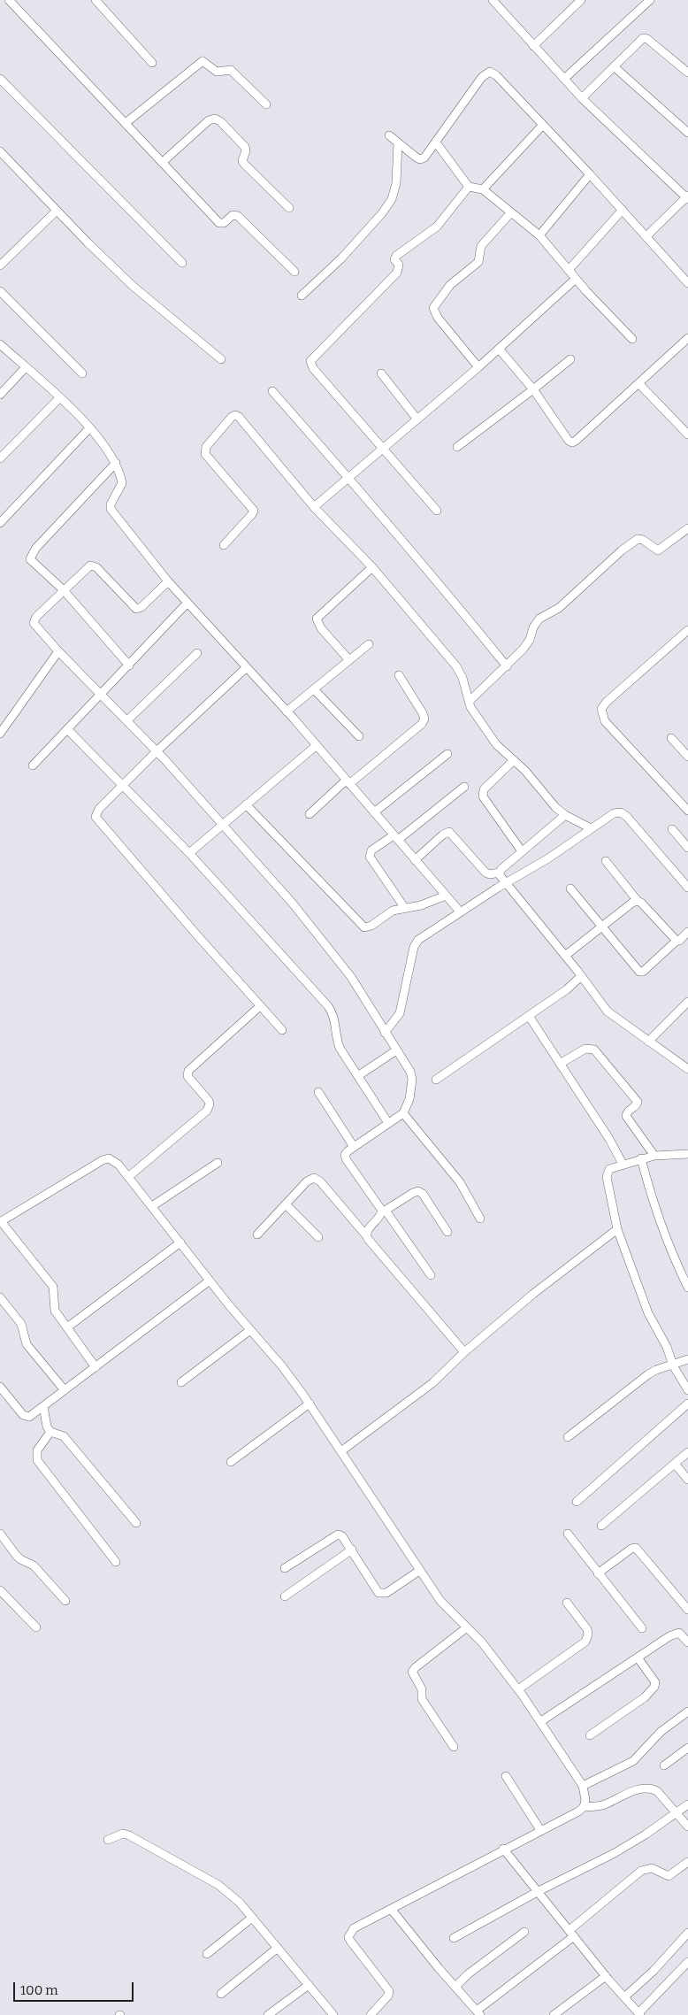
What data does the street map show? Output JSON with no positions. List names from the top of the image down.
{
  "scale_bar": "100 m"
}
